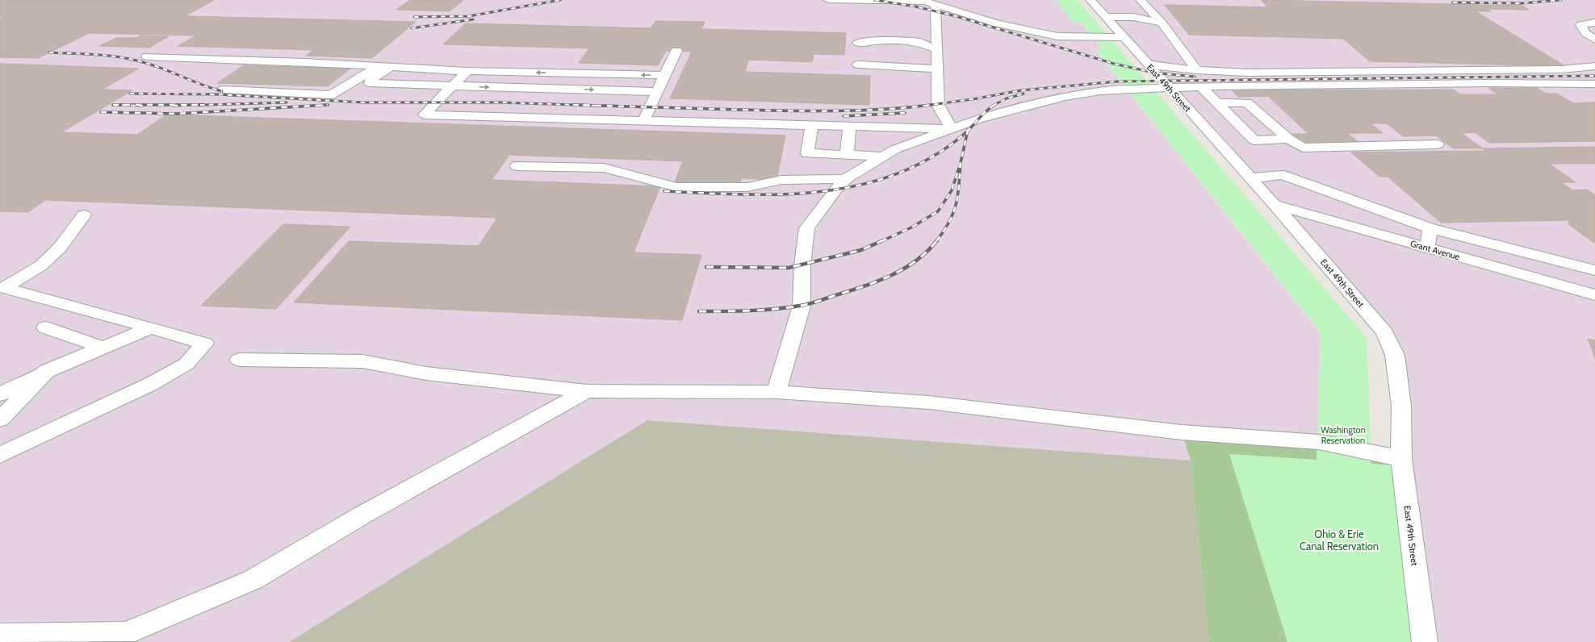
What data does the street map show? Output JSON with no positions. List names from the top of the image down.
{
  "streets": {
    "street": ["East 49th Street", "Grant Avenue"]
  },
  "crossings": [
    ["East 49th Street", "Grant Avenue"]
  ],
  "parks": ["Washington Reservation", "Ohio & Erie Canal Reservation"]
}
